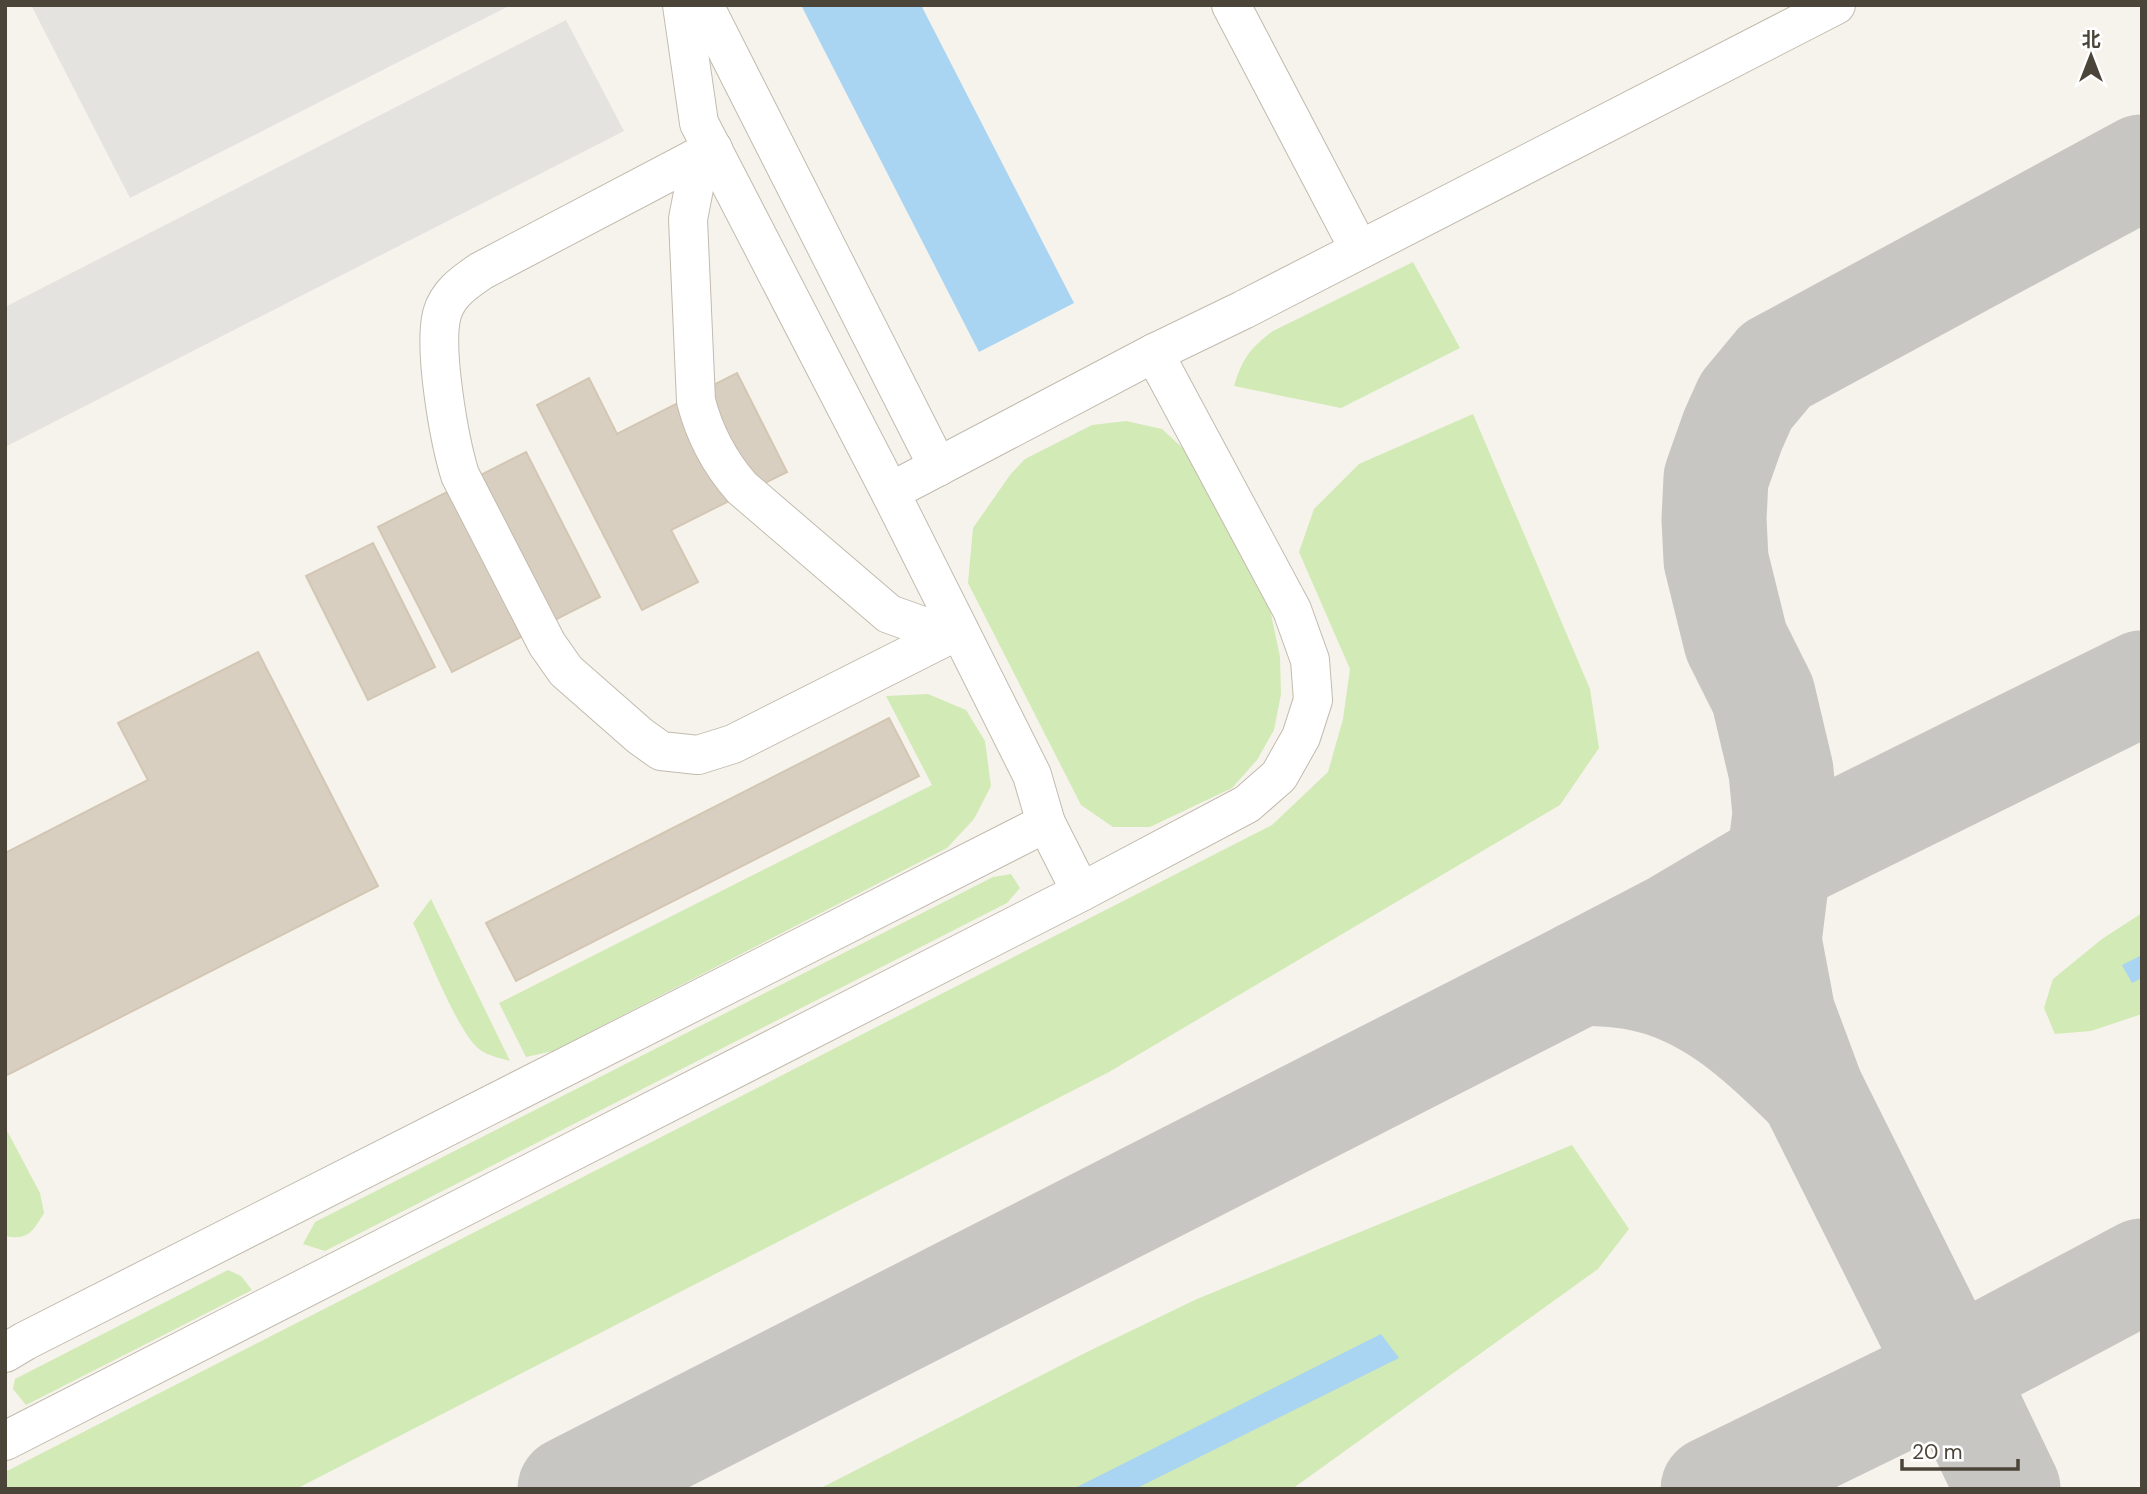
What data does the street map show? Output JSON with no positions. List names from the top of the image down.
{
  "scale_bar": "20 m",
  "north": "top"
}
